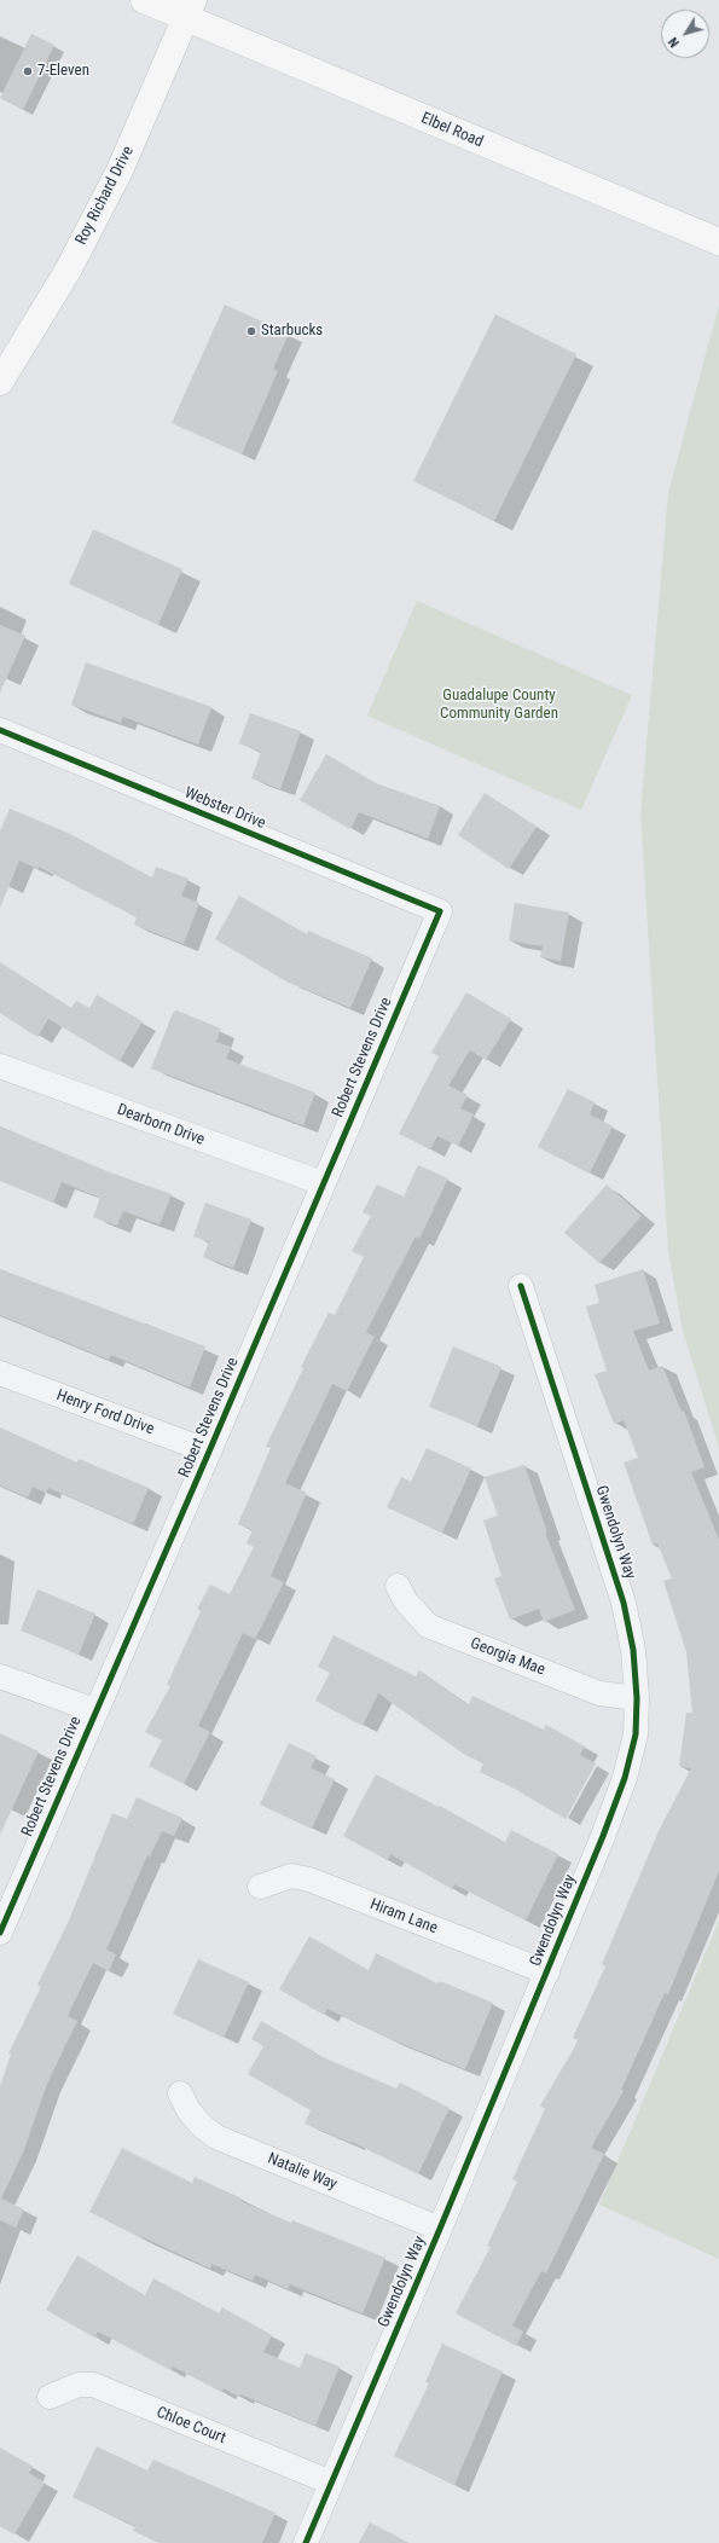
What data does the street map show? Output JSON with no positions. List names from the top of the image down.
{
  "streets": {
    "street": [
      "Elbel Road",
      "Roy Richard Drive",
      "Webster Drive",
      "Robert Stevens Drive",
      "Dearborn Drive",
      "Henry Ford Drive",
      "Gwendolyn Way",
      "Georgia Mae",
      "Hiram Lane",
      "Natalie Way",
      "Chloe Court"
    ]
  },
  "crossings": [
    ["Elbel Road", "Roy Richard Drive"],
    ["Webster Drive", "Robert Stevens Drive"],
    ["Robert Stevens Drive", "Dearborn Drive"],
    ["Robert Stevens Drive", "Henry Ford Drive"],
    ["Gwendolyn Way", "Georgia Mae"],
    ["Gwendolyn Way", "Hiram Lane"],
    ["Gwendolyn Way", "Natalie Way"],
    ["Gwendolyn Way", "Chloe Court"]
  ],
  "parks": ["Guadalupe County Community Garden"],
  "places": ["7-Eleven", "Starbucks"],
  "north": "bottom left"
}
